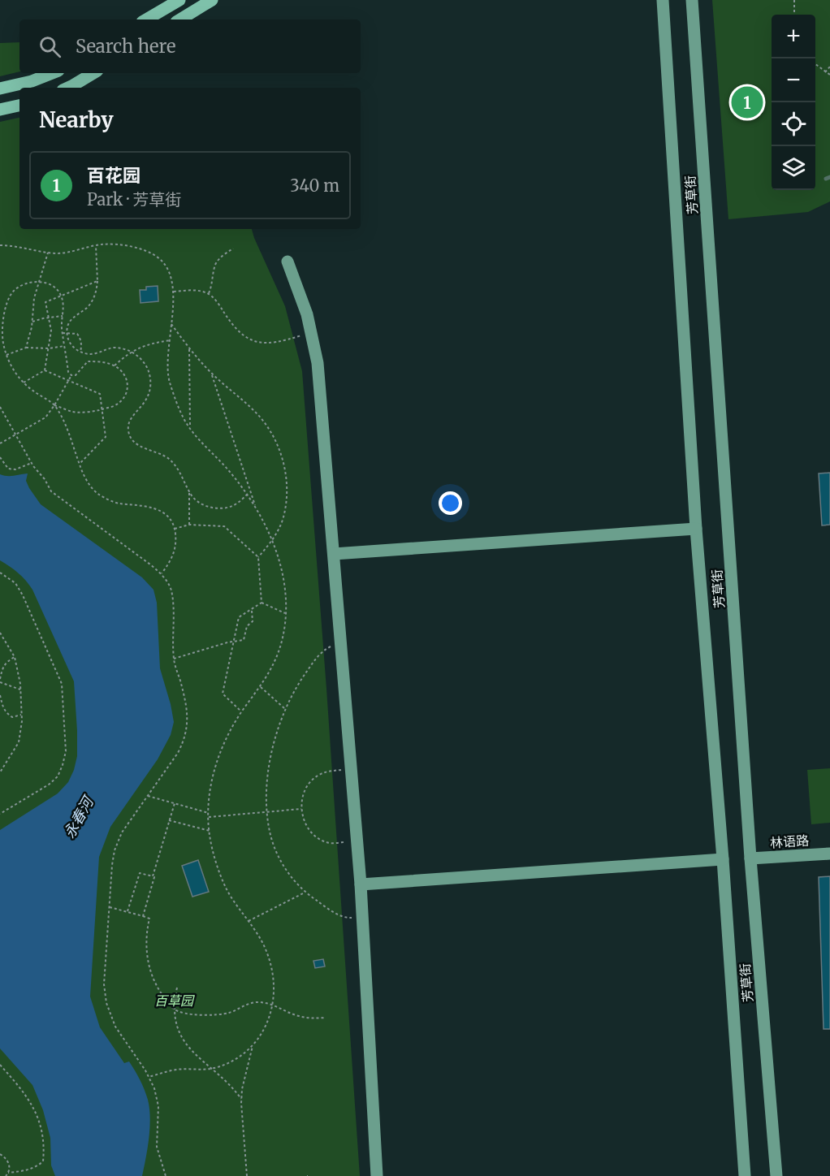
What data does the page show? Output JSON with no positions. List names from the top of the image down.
{
  "streets": {
    "main road": ["芳草街", "林语路"]
  },
  "crossings": [
    ["芳草街", "林语路"]
  ],
  "water": ["永春河"],
  "parks": ["百草园"],
  "page": {
    "map_buttons": ["+", "−"],
    "search": "Search here",
    "pins": "1",
    "heading": "Nearby",
    "list": [
      {
        "mark": "1",
        "name": "百花园",
        "note": "Park · 芳草街",
        "value": "340 m"
      }
    ]
  }
}
